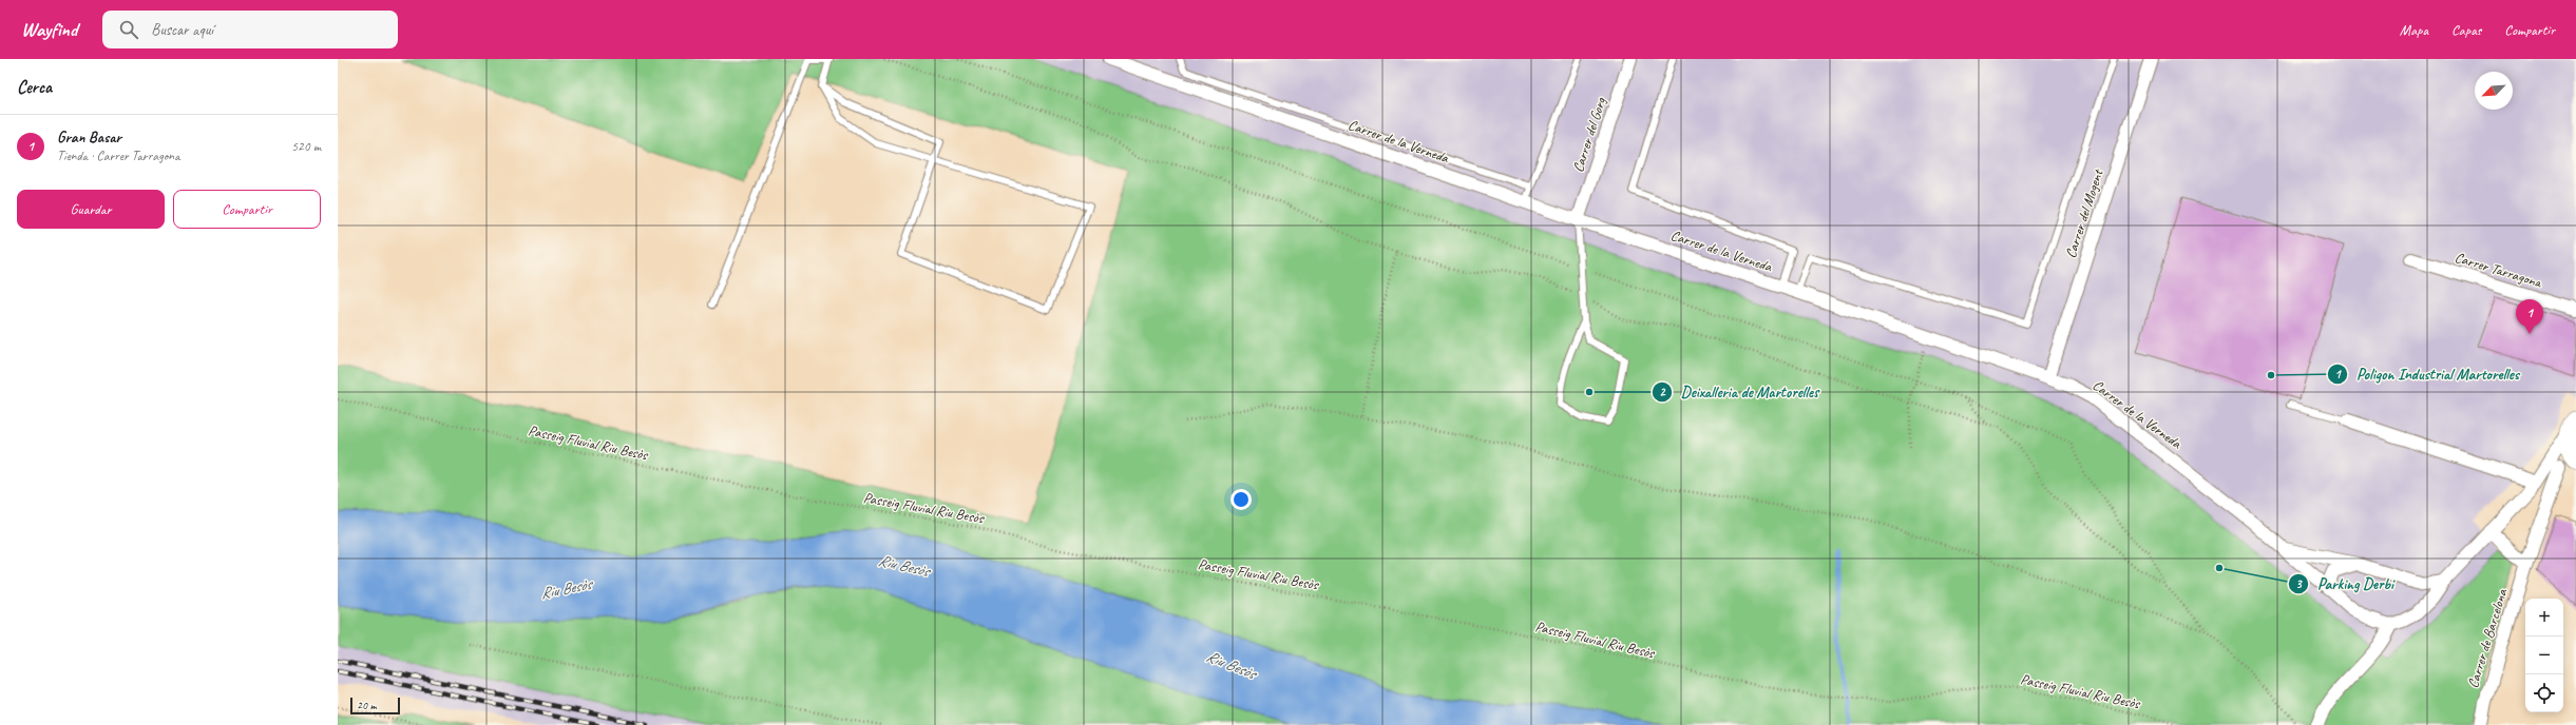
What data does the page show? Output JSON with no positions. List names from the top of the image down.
{
  "streets": {
    "street": [
      "Carrer del Gorg",
      "Carrer de la Verneda",
      "Carrer del Mogent",
      "Carrer Tarragona",
      "Carrer de Barcelona"
    ],
    "path": ["Passeig Fluvial Riu Besòs"]
  },
  "crossings": [
    ["Carrer del Gorg", "Carrer de la Verneda"],
    ["Carrer de la Verneda", "Carrer del Mogent"]
  ],
  "water": ["Riu Besòs"],
  "places": ["Poligon Industrial Martorelles", "Deixalleria de Martorelles", "Parking Derbi"],
  "scale_bar": "20 m",
  "north": "bottom left",
  "page": {
    "header": "Wayfind",
    "search": "Buscar aquí",
    "nav": ["Mapa", "Capas", "Compartir"],
    "heading": "Cerca",
    "list": [
      {
        "mark": "1",
        "name": "Gran Basar",
        "note": "Tienda · Carrer Tarragona",
        "value": "520 m"
      }
    ],
    "buttons": ["Guardar", "Compartir"],
    "pins": "1",
    "map_buttons": ["+", "−"],
    "scale": "20 m"
  }
}
